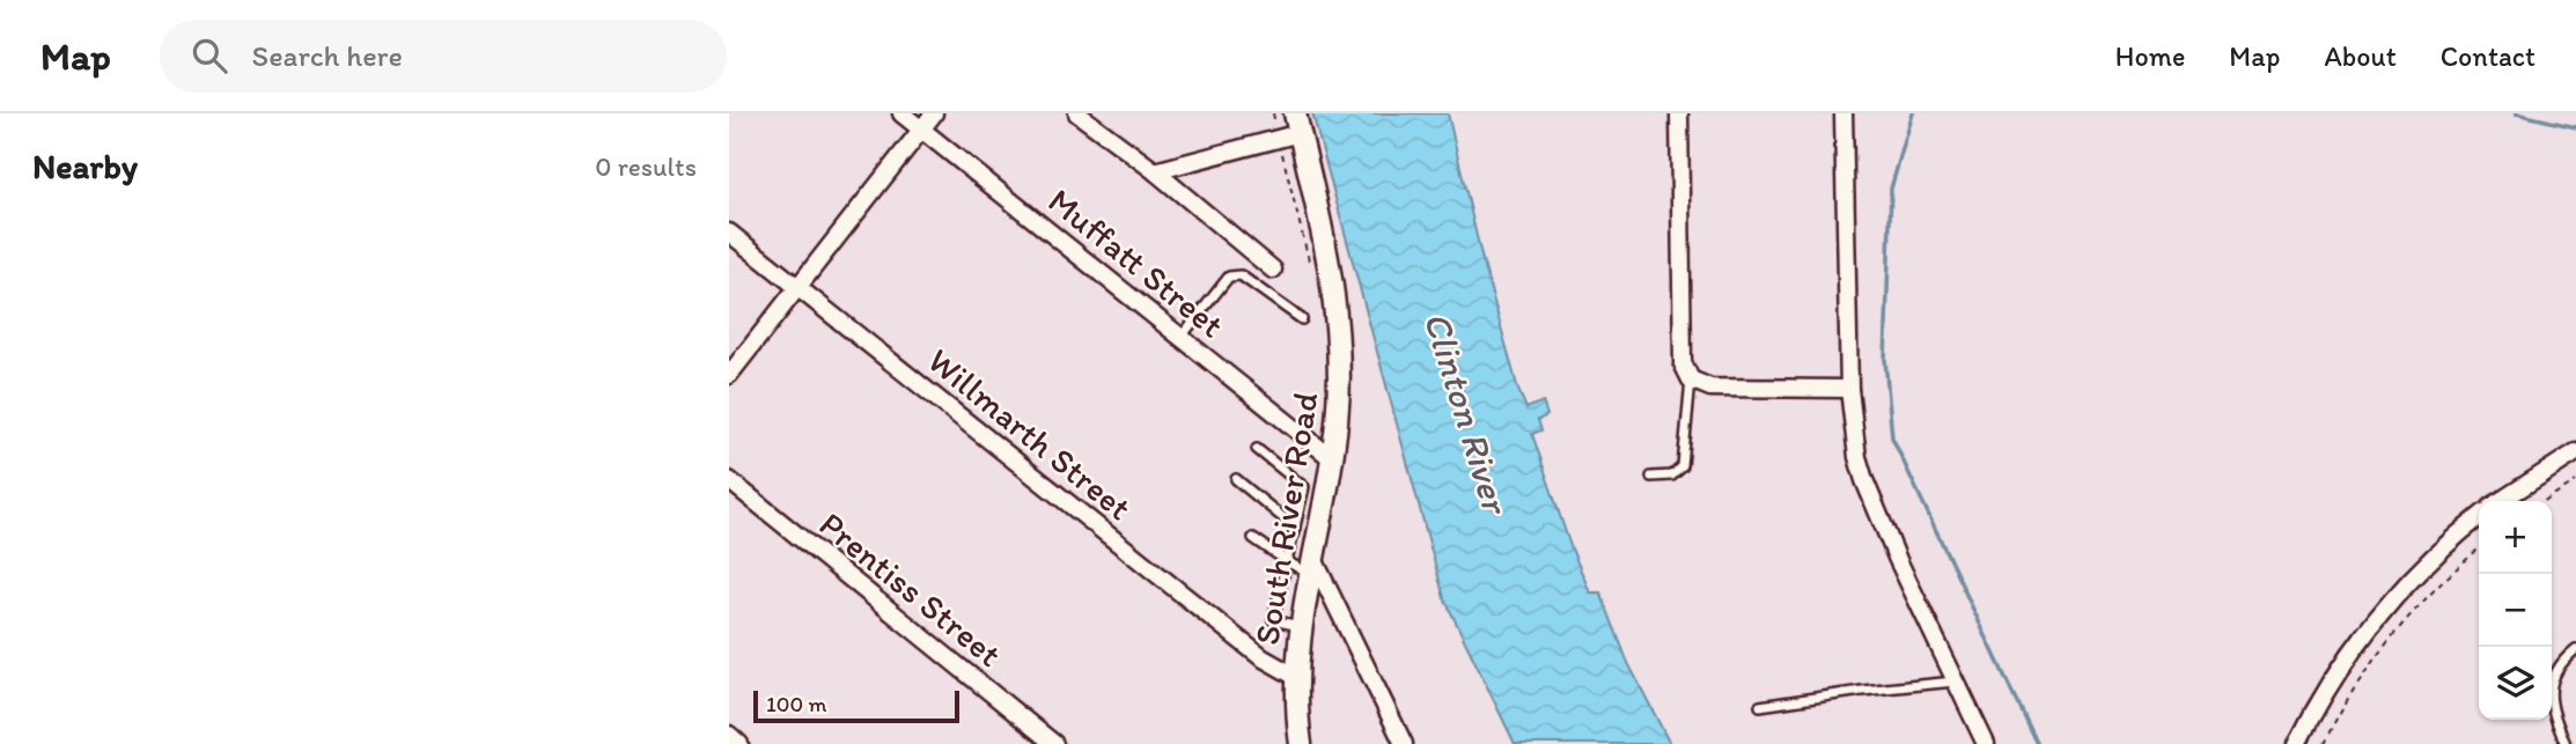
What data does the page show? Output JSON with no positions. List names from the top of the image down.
{
  "streets": {
    "street": [
      "Muffatt Street",
      "Willmarth Street",
      "South River Road",
      "Prentiss Street"
    ]
  },
  "crossings": [
    ["Muffatt Street", "South River Road"],
    ["Willmarth Street", "South River Road"]
  ],
  "water": ["Clinton River"],
  "scale_bar": "100 m",
  "page": {
    "header": "Map",
    "search": "Search here",
    "nav": [
      "Home",
      "Map",
      "About",
      "Contact"
    ],
    "heading": ["Nearby", "0 results"],
    "map_buttons": ["+", "−"],
    "scale": "100 m"
  }
}
